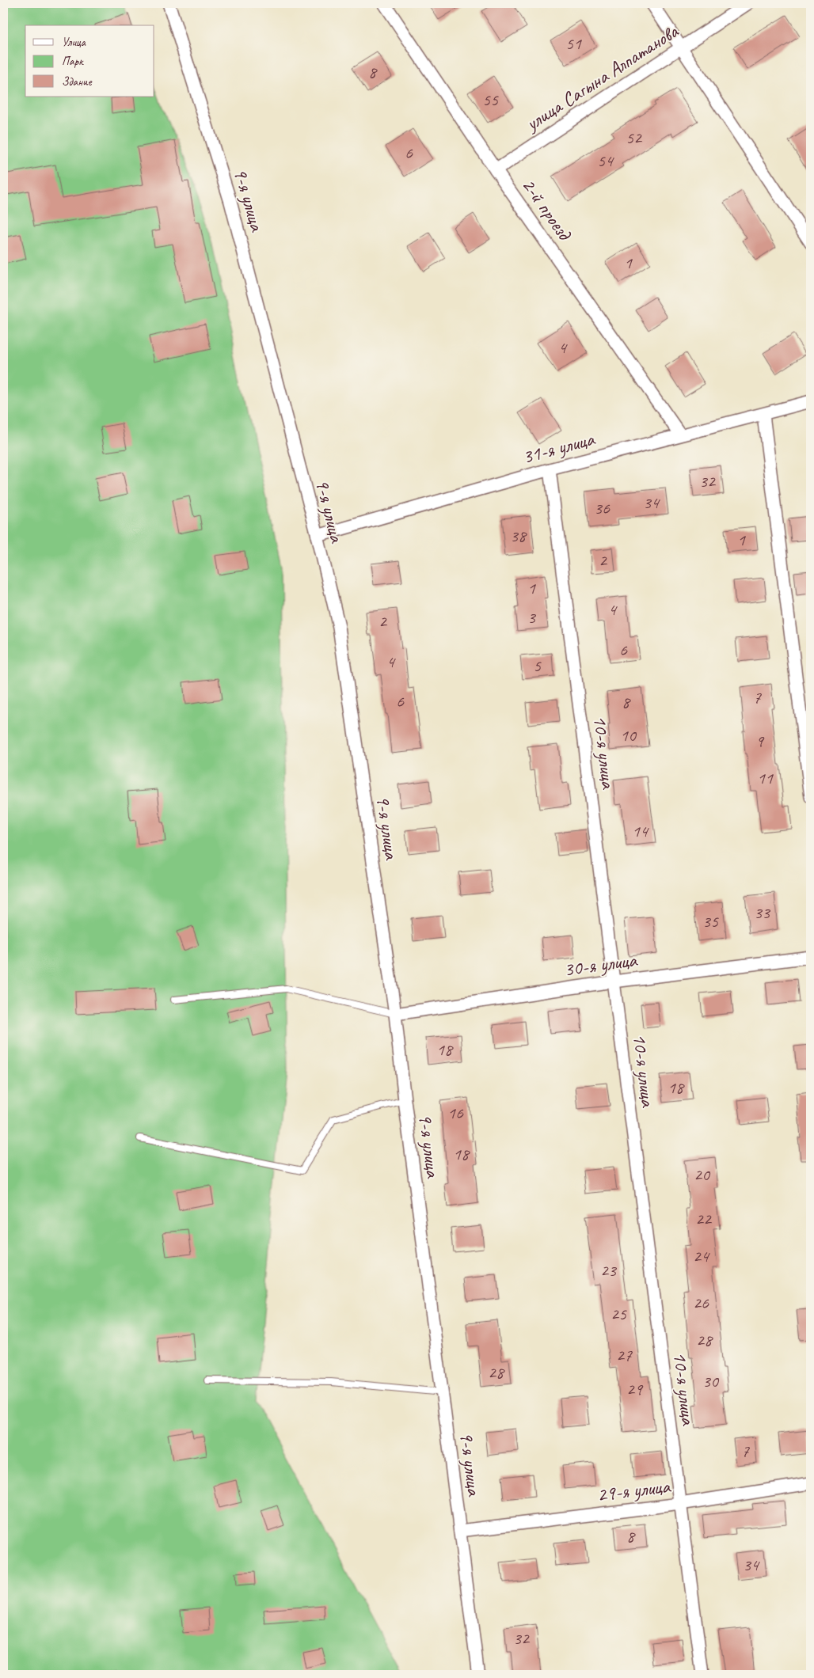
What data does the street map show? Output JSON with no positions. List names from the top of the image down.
{
  "streets": {
    "street": [
      "улица Сагына Алпатанова",
      "9-я улица",
      "2-й проезд",
      "31-я улица",
      "10-я улица",
      "30-я улица",
      "29-я улица"
    ]
  },
  "crossings": [
    ["улица Сагына Алпатанова", "2-й проезд"],
    ["9-я улица", "31-я улица"],
    ["9-я улица", "30-я улица"],
    ["9-я улица", "29-я улица"],
    ["2-й проезд", "31-я улица"],
    ["31-я улица", "10-я улица"],
    ["10-я улица", "30-я улица"],
    ["10-я улица", "29-я улица"]
  ],
  "house_numbers": [
    "51",
    "8",
    "55",
    "52",
    "6",
    "54",
    "1",
    "4",
    "32",
    "34",
    "36",
    "38",
    "1",
    "2",
    "1",
    "4",
    "3",
    "2",
    "6",
    "4",
    "5",
    "7",
    "6",
    "8",
    "10",
    "9",
    "11",
    "14",
    "33",
    "35",
    "18",
    "18",
    "16",
    "18",
    "20",
    "22",
    "24",
    "23",
    "26",
    "25",
    "28",
    "27",
    "28",
    "30",
    "29",
    "7",
    "8",
    "34",
    "32"
  ],
  "legend": ["Улица", "Парк", "Здание"]
}
